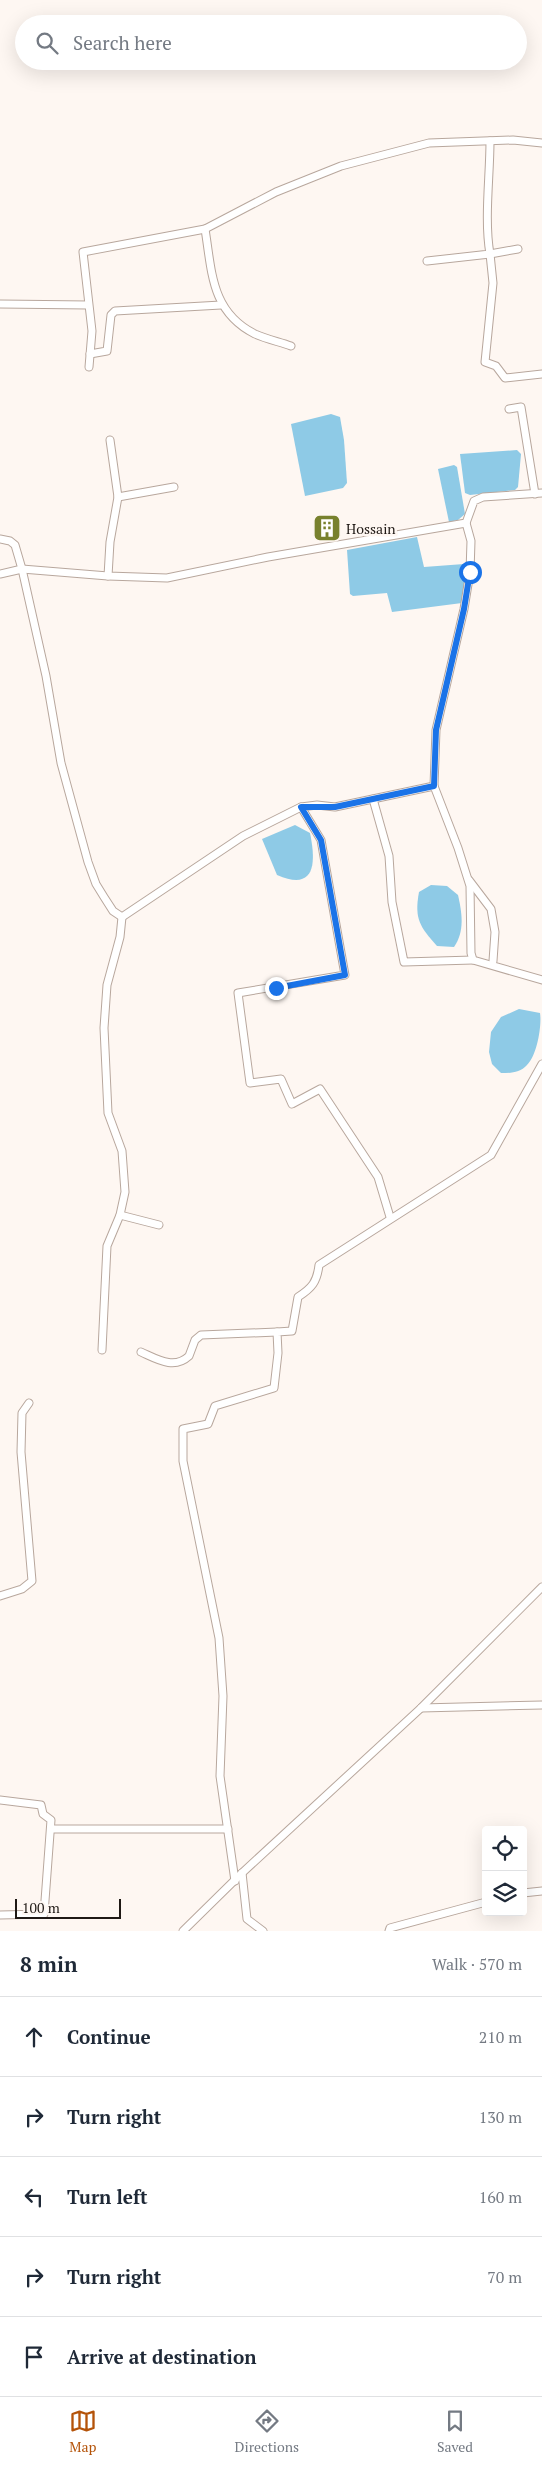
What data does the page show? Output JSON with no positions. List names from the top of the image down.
{
  "places": {
    "building": ["Hossain"]
  },
  "scale_bar": "100 m",
  "page": {
    "search": "Search here",
    "scale": "100 m",
    "heading": ["8 min", "Walk · 570 m"],
    "list": [
      ["Continue", "210 m"],
      ["Turn right", "130 m"],
      ["Turn left", "160 m"],
      ["Turn right", "70 m"],
      "Arrive at destination"
    ],
    "nav": ["Map", "Directions", "Saved"]
  }
}
